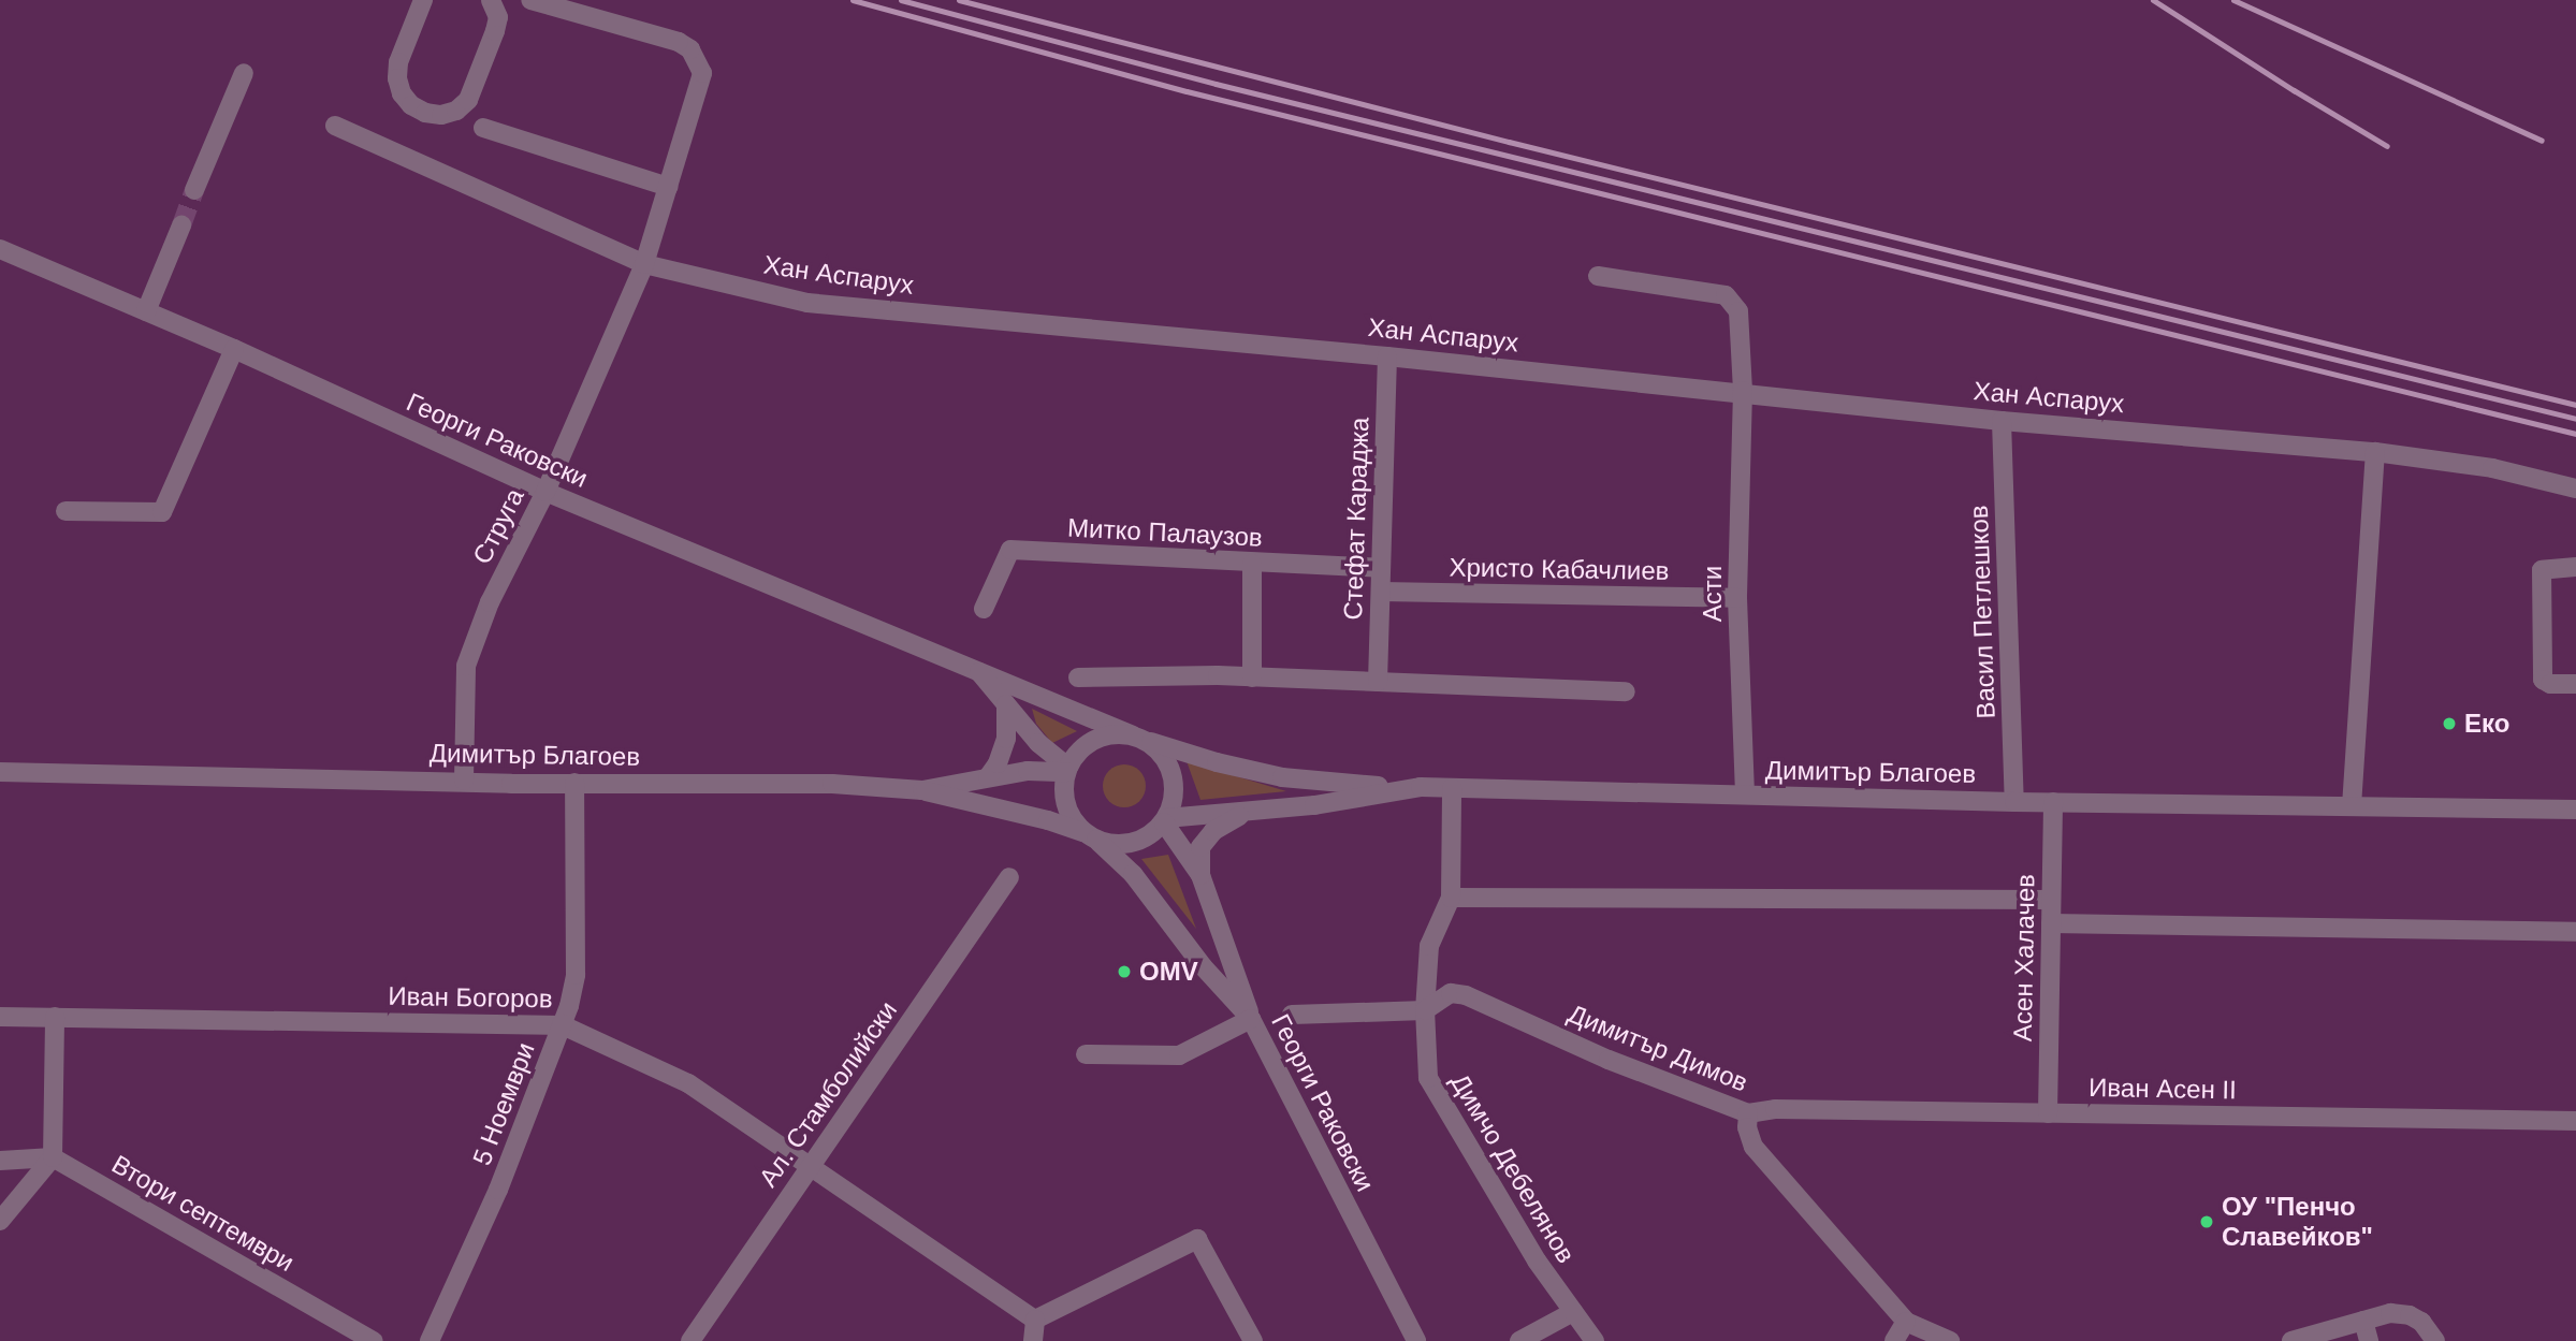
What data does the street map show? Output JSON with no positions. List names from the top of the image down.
{
  "streets": {
    "street": [
      "Хан Аспарух",
      "Георги Раковски",
      "Стефат Караджа",
      "Струга",
      "Митко Палаузов",
      "Христо Кабачлиев",
      "Асти",
      "Васил Петлешков",
      "Димитър Благоев",
      "Асен Халачев",
      "Иван Богоров",
      "Димитър Димов",
      "Иван Асен II",
      "Ал. Стамболийски",
      "5 Ноември",
      "Димчо Дебелянов",
      "Втори септември"
    ]
  },
  "crossings": [
    ["Хан Аспарух", "Стефат Караджа"],
    ["Хан Аспарух", "Струга"],
    ["Хан Аспарух", "Асти"],
    ["Хан Аспарух", "Васил Петлешков"],
    ["Георги Раковски", "Струга"],
    ["Георги Раковски", "Димитър Благоев"],
    ["Стефат Караджа", "Митко Палаузов"],
    ["Стефат Караджа", "Христо Кабачлиев"],
    ["Струга", "Димитър Благоев"],
    ["Христо Кабачлиев", "Асти"],
    ["Асти", "Димитър Благоев"],
    ["Васил Петлешков", "Димитър Благоев"],
    ["Димитър Благоев", "Асен Халачев"],
    ["Димитър Благоев", "5 Ноември"],
    ["Асен Халачев", "Иван Асен II"],
    ["Иван Богоров", "Ал. Стамболийски"],
    ["Иван Богоров", "5 Ноември"],
    ["Димитър Димов", "Иван Асен II"],
    ["Димитър Димов", "Димчо Дебелянов"]
  ],
  "places": ["Еко", "OMV", "ОУ \"Пенчо Славейков\""]
}
